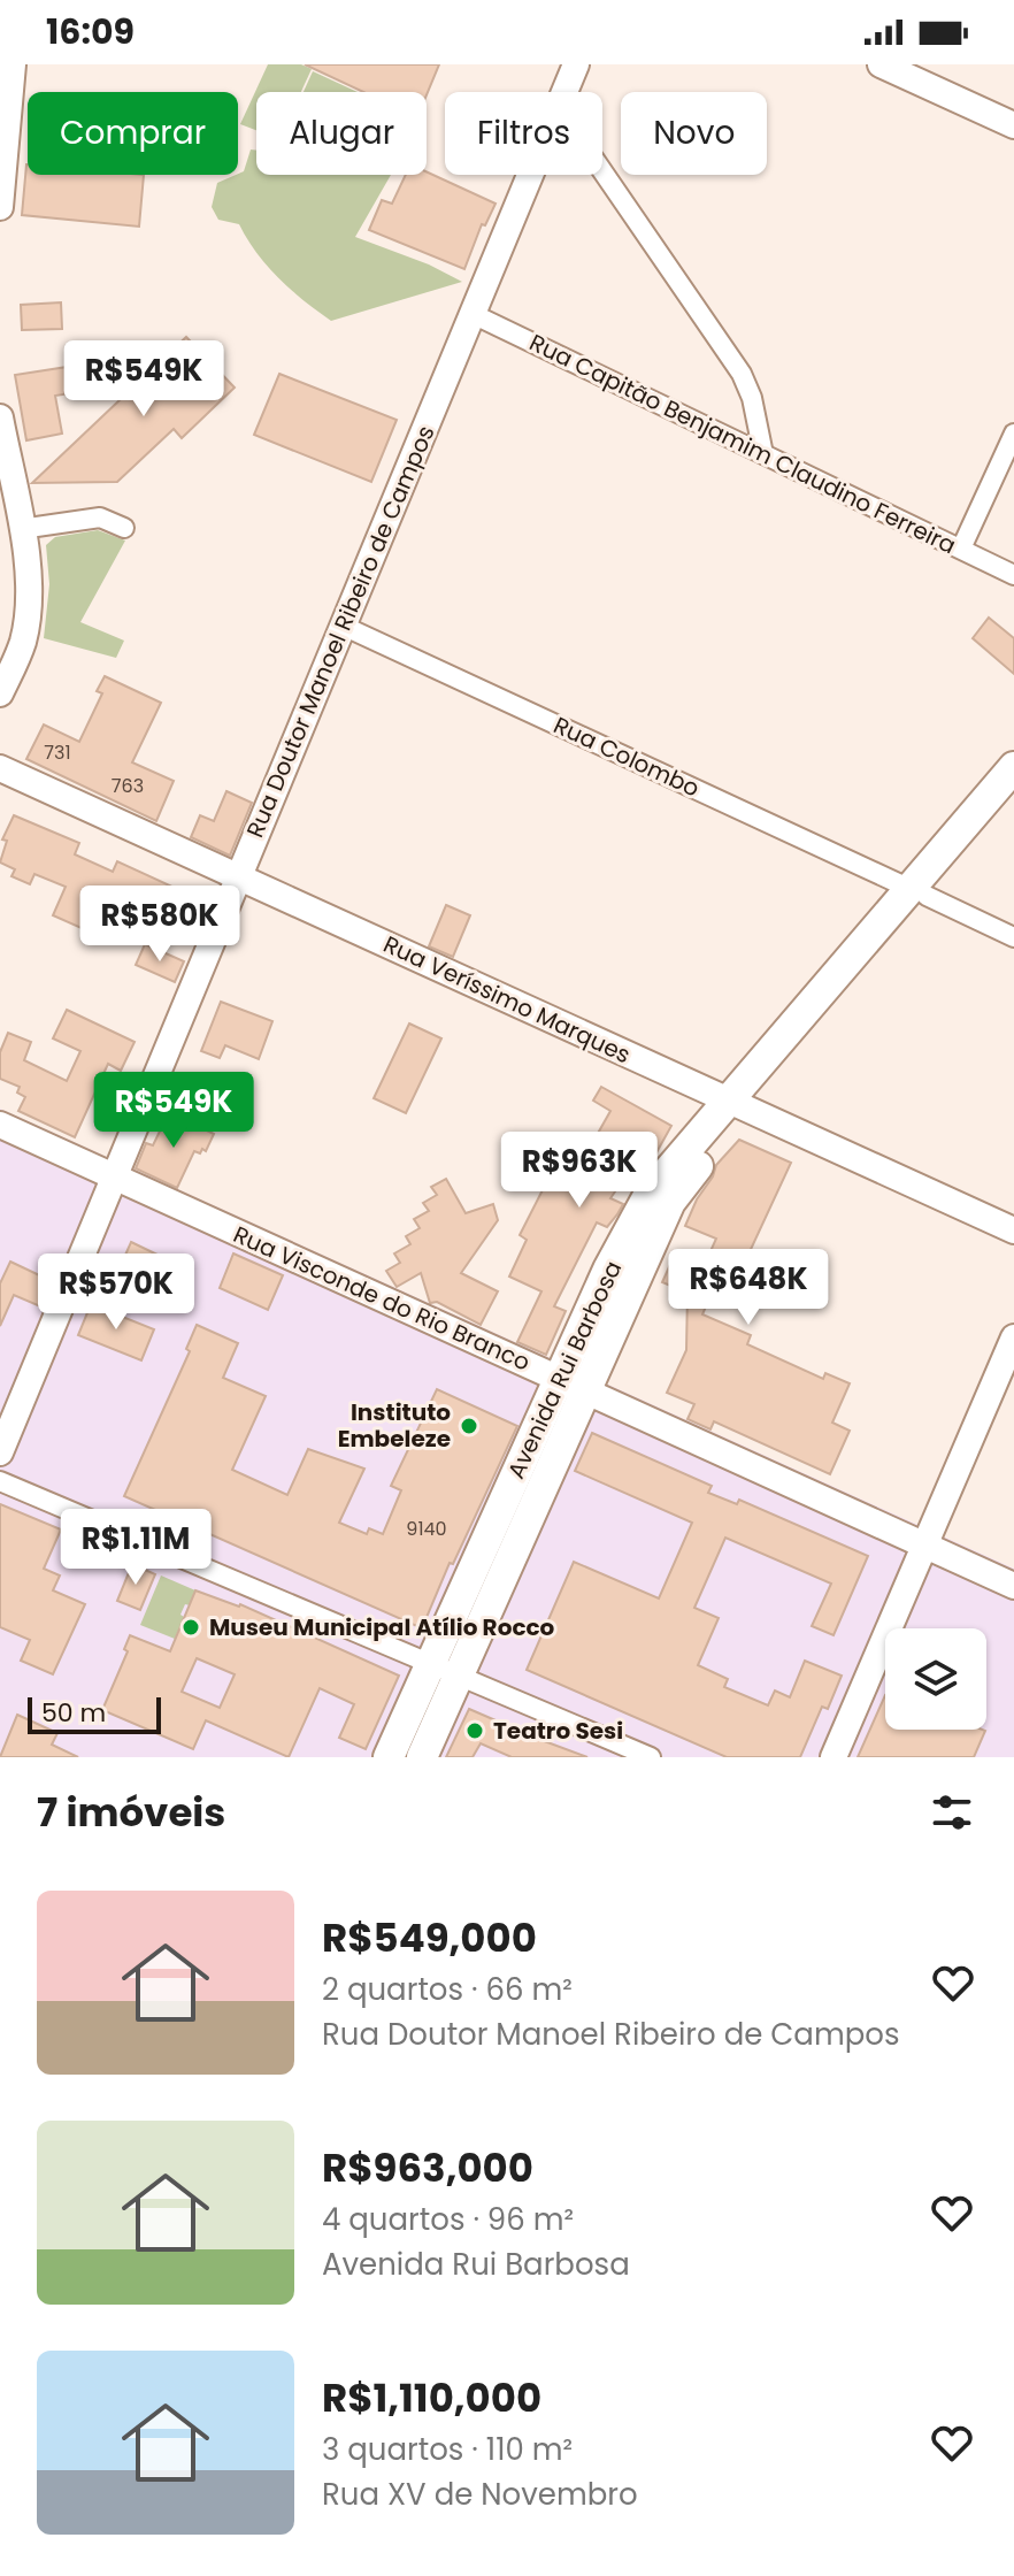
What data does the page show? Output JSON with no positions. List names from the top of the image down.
{
  "streets": {
    "main road": [
      "Rua Doutor Manoel Ribeiro de Campos",
      "Rua Veríssimo Marques",
      "Rua Visconde do Rio Branco",
      "Avenida Rui Barbosa"
    ],
    "street": ["Rua Capitão Benjamim Claudino Ferreira", "Rua Colombo"]
  },
  "crossings": [
    ["Rua Capitão Benjamim Claudino Ferreira", "Rua Doutor Manoel Ribeiro de Campos"],
    ["Rua Doutor Manoel Ribeiro de Campos", "Rua Colombo"],
    ["Rua Doutor Manoel Ribeiro de Campos", "Rua Veríssimo Marques"],
    ["Rua Doutor Manoel Ribeiro de Campos", "Rua Visconde do Rio Branco"],
    ["Rua Colombo", "Avenida Rui Barbosa"],
    ["Rua Veríssimo Marques", "Avenida Rui Barbosa"],
    ["Rua Visconde do Rio Branco", "Avenida Rui Barbosa"]
  ],
  "places": ["Instituto Embeleze", "Museu Municipal Atílio Rocco", "Teatro Sesi"],
  "house_numbers": ["731", "763", "9140"],
  "scale_bar": "50 m",
  "page": {
    "status": "16:09",
    "chip": [
      "Comprar",
      "Alugar",
      "Filtros",
      "Novo"
    ],
    "price": [
      "R$549K",
      "R$580K",
      "R$549K",
      "R$963K",
      "R$648K",
      "R$570K",
      "R$1.11M"
    ],
    "scale": "50 m",
    "heading": "7 imóveis",
    "list": [
      {
        "name": "R$549,000",
        "note": "2 quartos · 66 m² · Rua Doutor Manoel Ribeiro de Campos"
      },
      {
        "name": "R$963,000",
        "note": "4 quartos · 96 m² · Avenida Rui Barbosa"
      },
      {
        "name": "R$1,110,000",
        "note": "3 quartos · 110 m² · Rua XV de Novembro"
      }
    ]
  }
}
